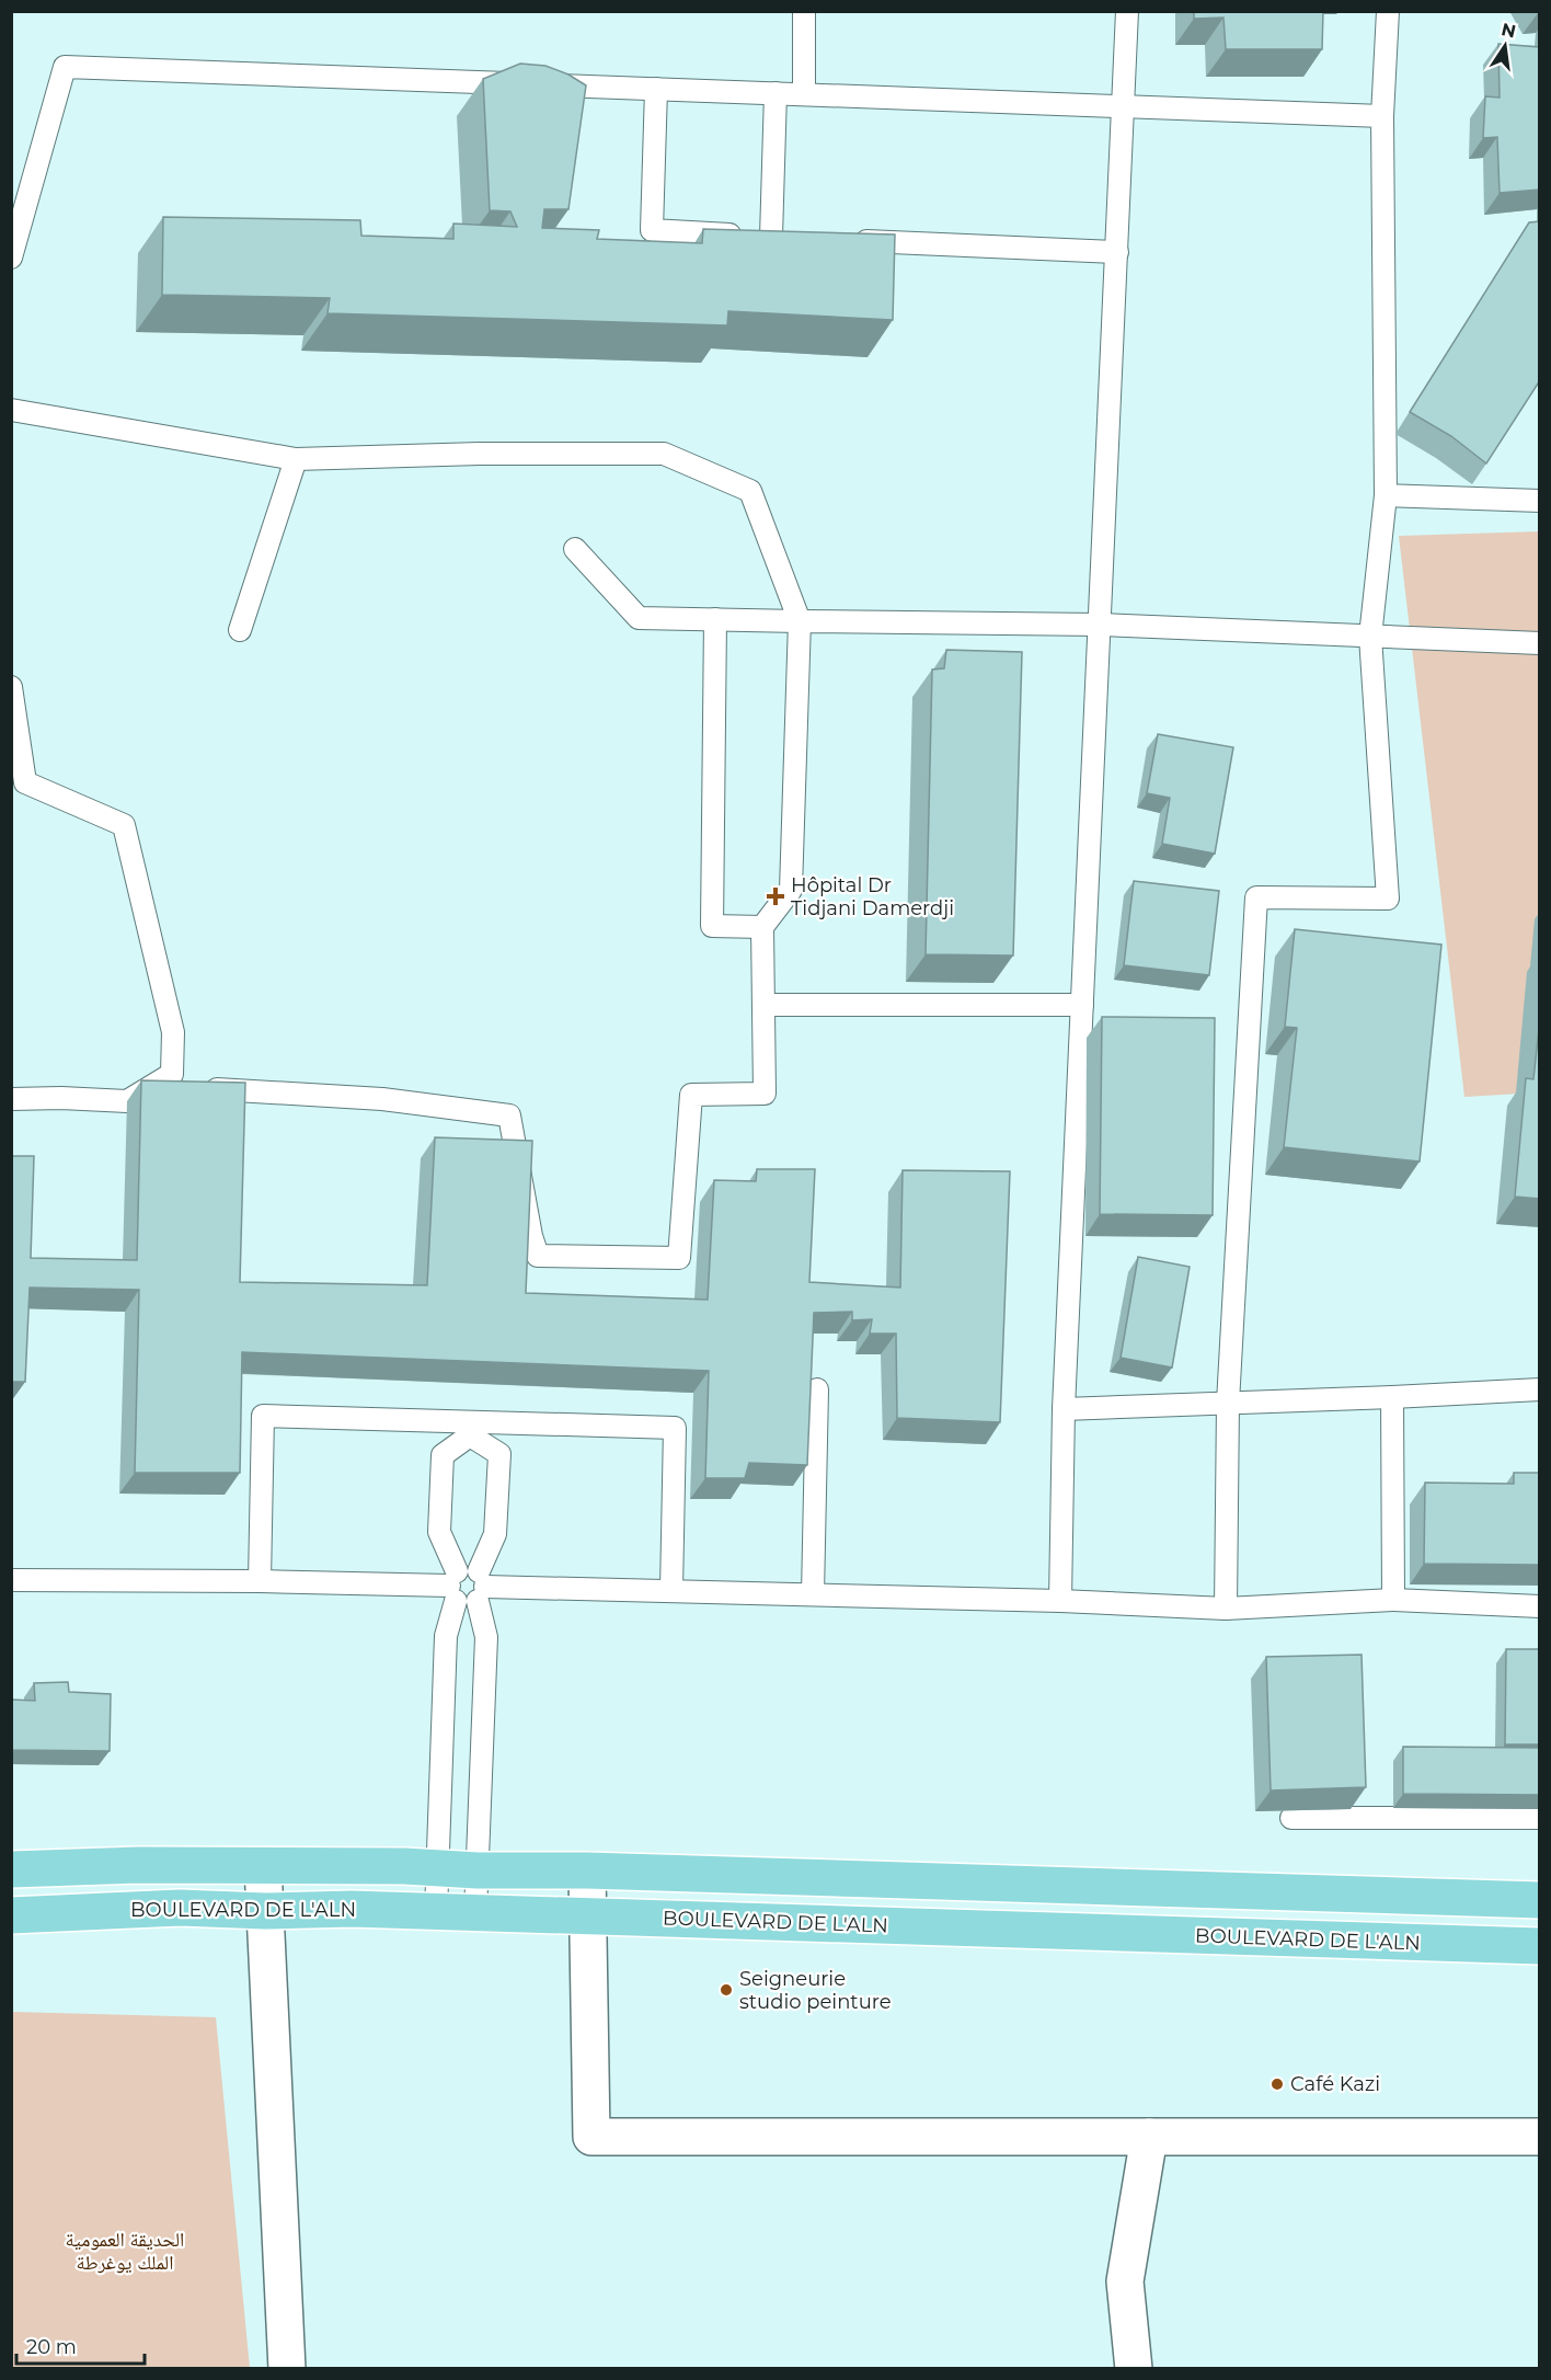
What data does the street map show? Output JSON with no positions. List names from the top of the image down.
{
  "streets": {
    "main road": ["BOULEVARD DE L'ALN"]
  },
  "parks": ["الحديقة العمومية الملك يوغرطة"],
  "places": {
    "health": ["Hôpital Dr Tidjani Damerdji"],
    "other": ["Seigneurie studio peinture", "Café Kazi"]
  },
  "scale_bar": "20 m",
  "north": "top"
}
